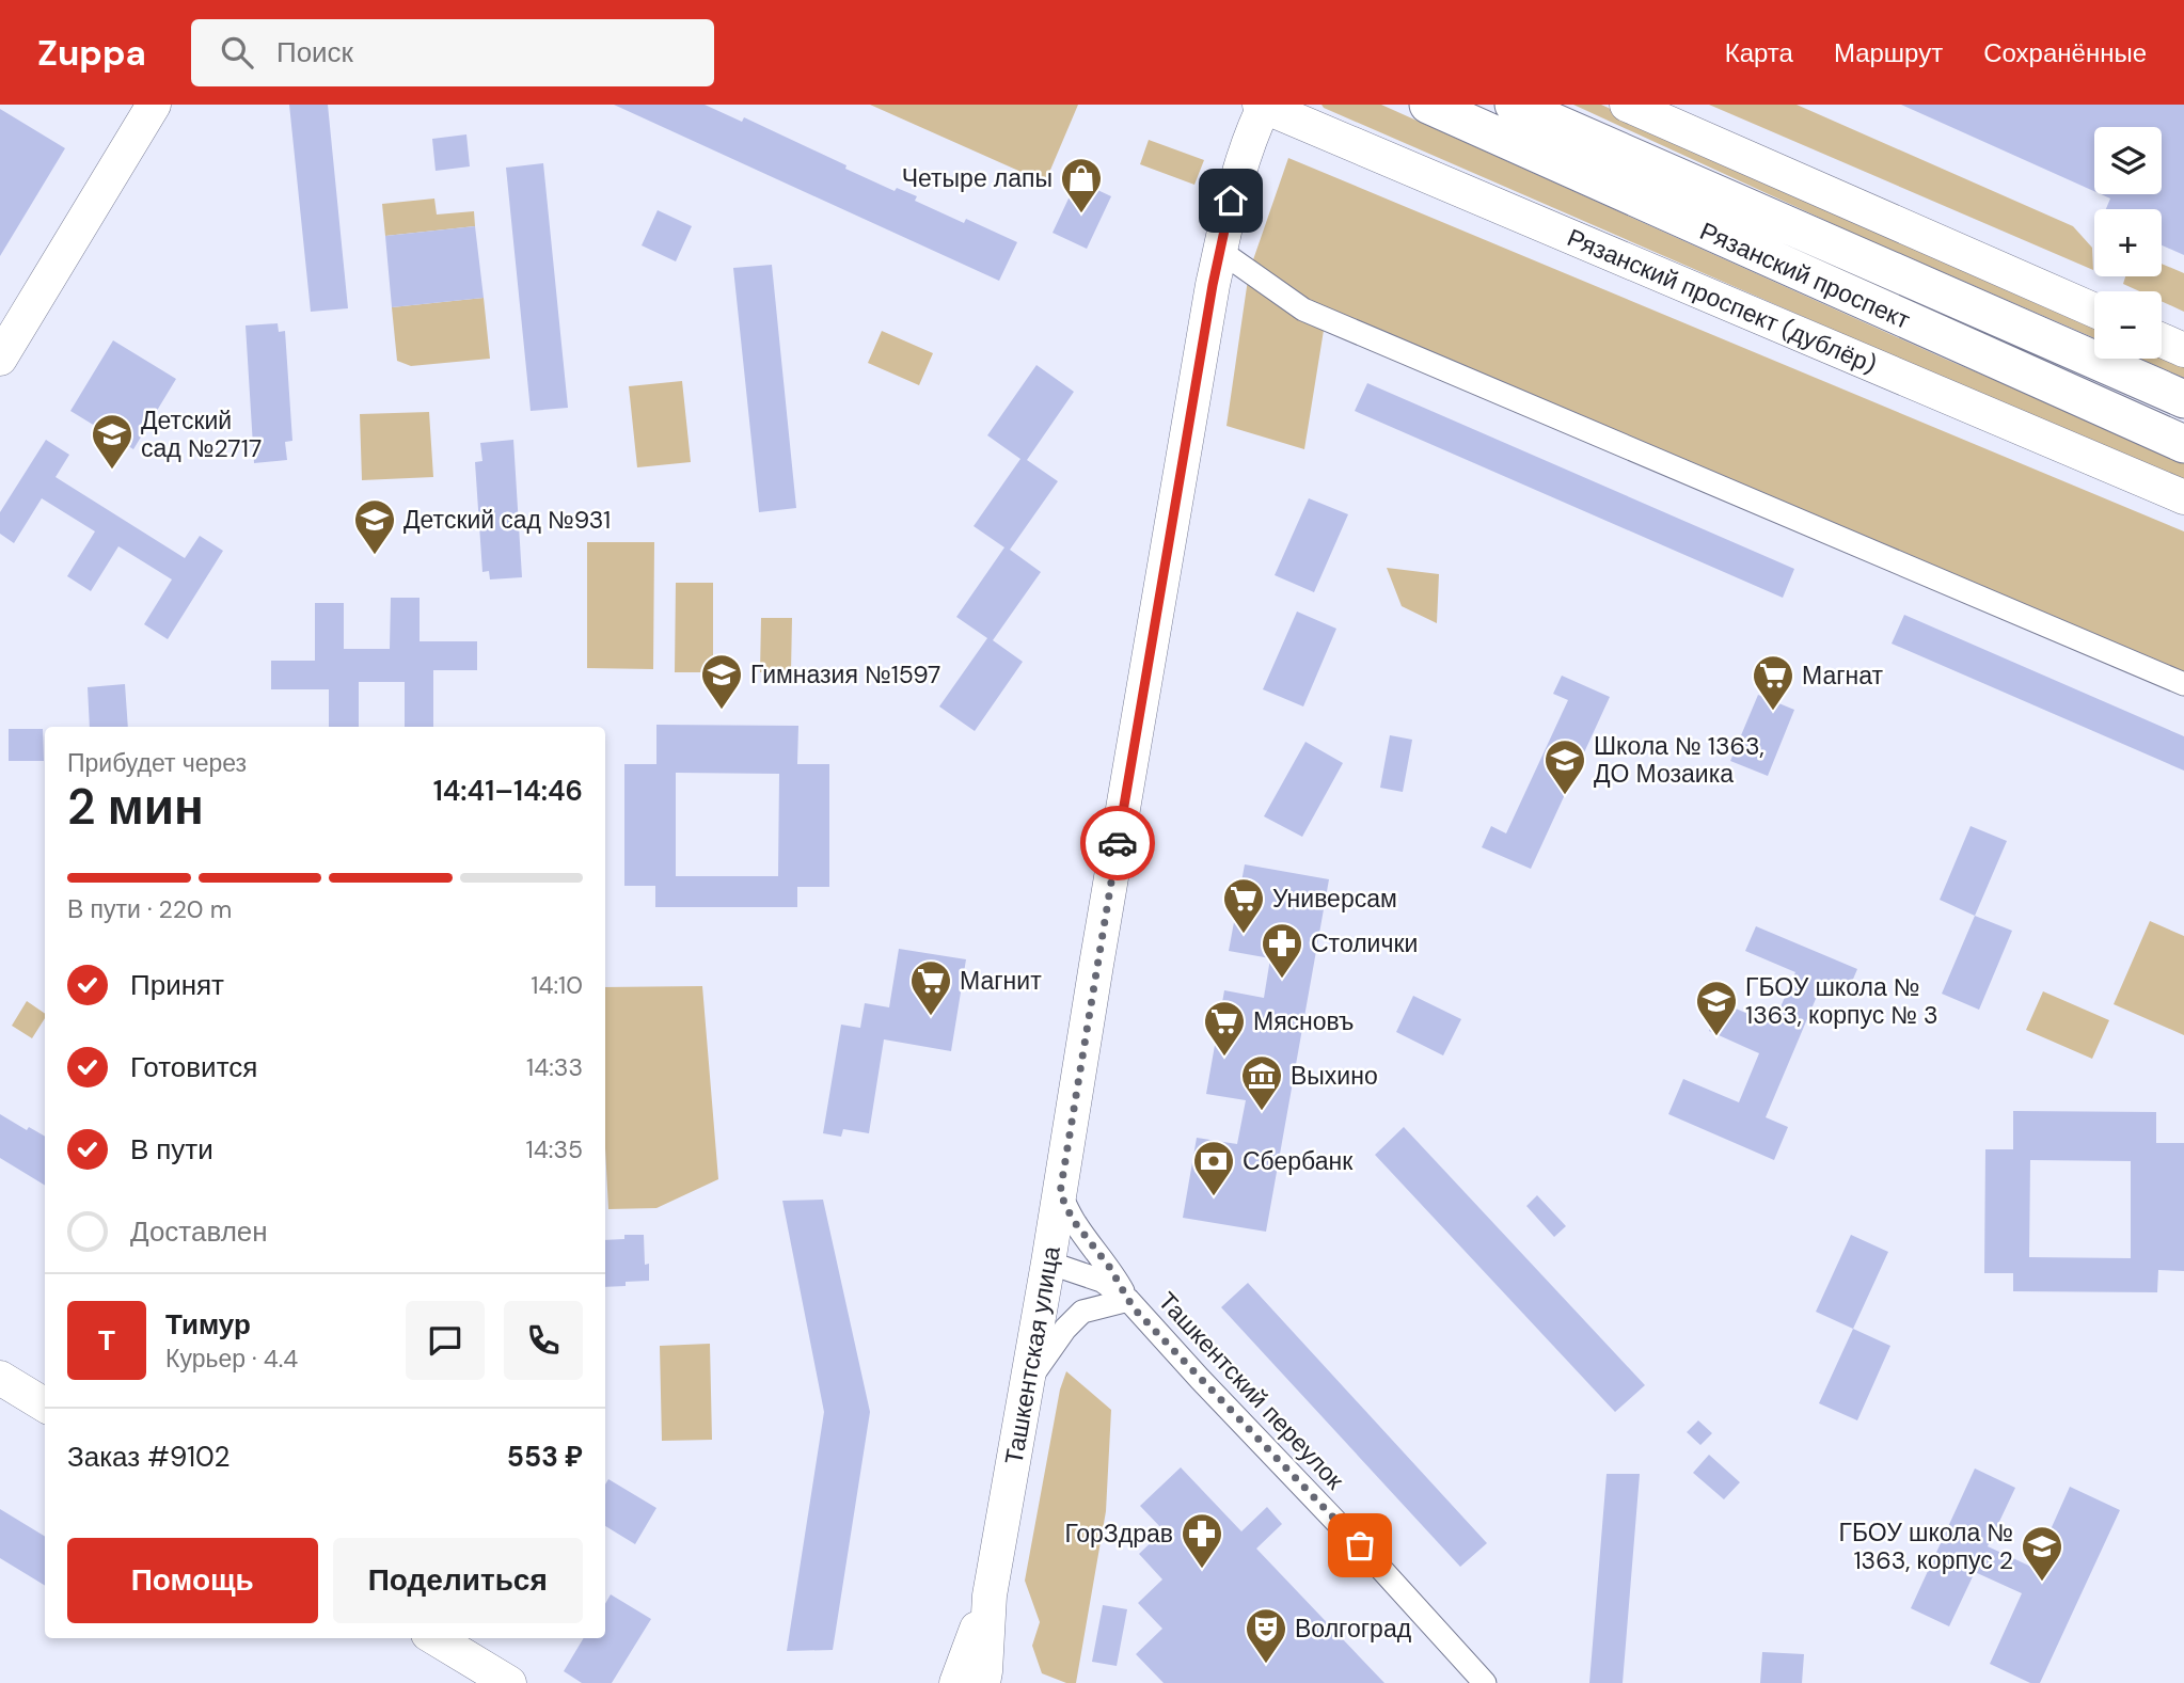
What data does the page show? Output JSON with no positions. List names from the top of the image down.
{
  "streets": {
    "main road": ["Рязанский проспект", "Рязанский проспект (дублёр)", "Ташкентская улица"],
    "street": ["Ташкентский переулок"]
  },
  "crossings": [
    ["Рязанский проспект (дублёр)", "Ташкентская улица"],
    ["Ташкентская улица", "Ташкентский переулок"]
  ],
  "places": {
    "shop": ["Четыре лапы"],
    "school or university": [
      "Детский сад №2717",
      "Детский сад №931",
      "Гимназия №1597",
      "Школа № 1363, ДО Мозаика",
      "ГБОУ школа № 1363, корпус № 3",
      "ГБОУ школа № 1363, корпус 2"
    ],
    "supermarket": [
      "Магнат",
      "Универсам",
      "Магнит",
      "Мясновъ"
    ],
    "pharmacy": ["Столички", "ГорЗдрав"],
    "museum": ["Выхино"],
    "bank": ["Сбербанк"],
    "theatre": ["Волгоград"]
  },
  "page": {
    "header": "Zuppa",
    "search": "Поиск",
    "nav": ["Карта", "Маршрут", "Сохранённые"],
    "map_buttons": ["+", "−"],
    "heading": ["2 мин", "Прибудет через", "14:41–14:46"],
    "panel": [
      "Тимур",
      "Курьер · 4.4",
      "Заказ #9102",
      "553 ₽"
    ],
    "bar": "В пути · 220 m",
    "list": [
      ["Принят", "14:10"],
      ["Готовится", "14:33"],
      ["В пути", "14:35"],
      "Доставлен"
    ],
    "round": "Т",
    "buttons": ["Помощь", "Поделиться"]
  }
}
